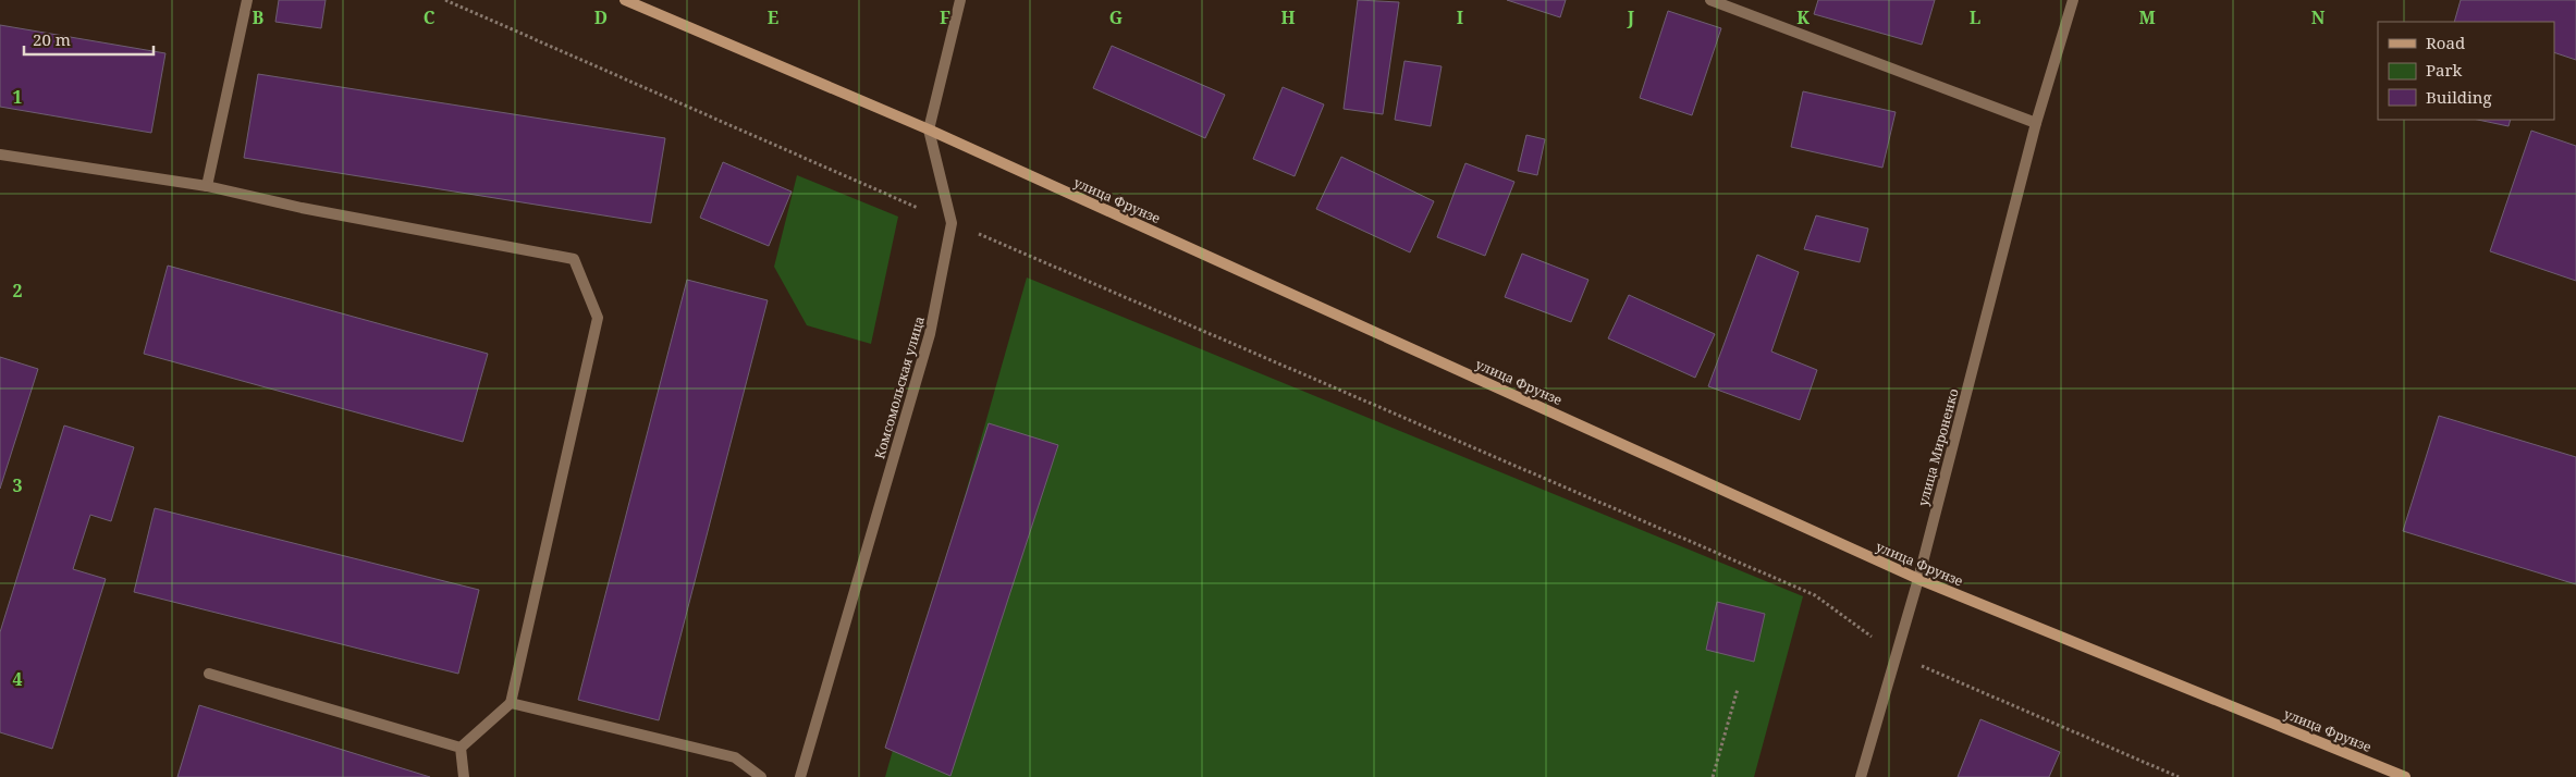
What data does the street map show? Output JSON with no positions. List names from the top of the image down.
{
  "streets": {
    "main road": ["улица Фрунзе"],
    "street": ["Комсомольская улица", "улица Мироненко"]
  },
  "crossings": [
    ["улица Фрунзе", "Комсомольская улица"],
    ["улица Фрунзе", "улица Мироненко"]
  ],
  "legend": ["Road", "Park", "Building"],
  "scale_bar": "20 m",
  "grid": {
    "columns": [
      "B",
      "C",
      "D",
      "E",
      "F",
      "G",
      "H",
      "I",
      "J",
      "K",
      "L",
      "M",
      "N"
    ],
    "rows": [
      "1",
      "2",
      "3",
      "4"
    ]
  }
}
